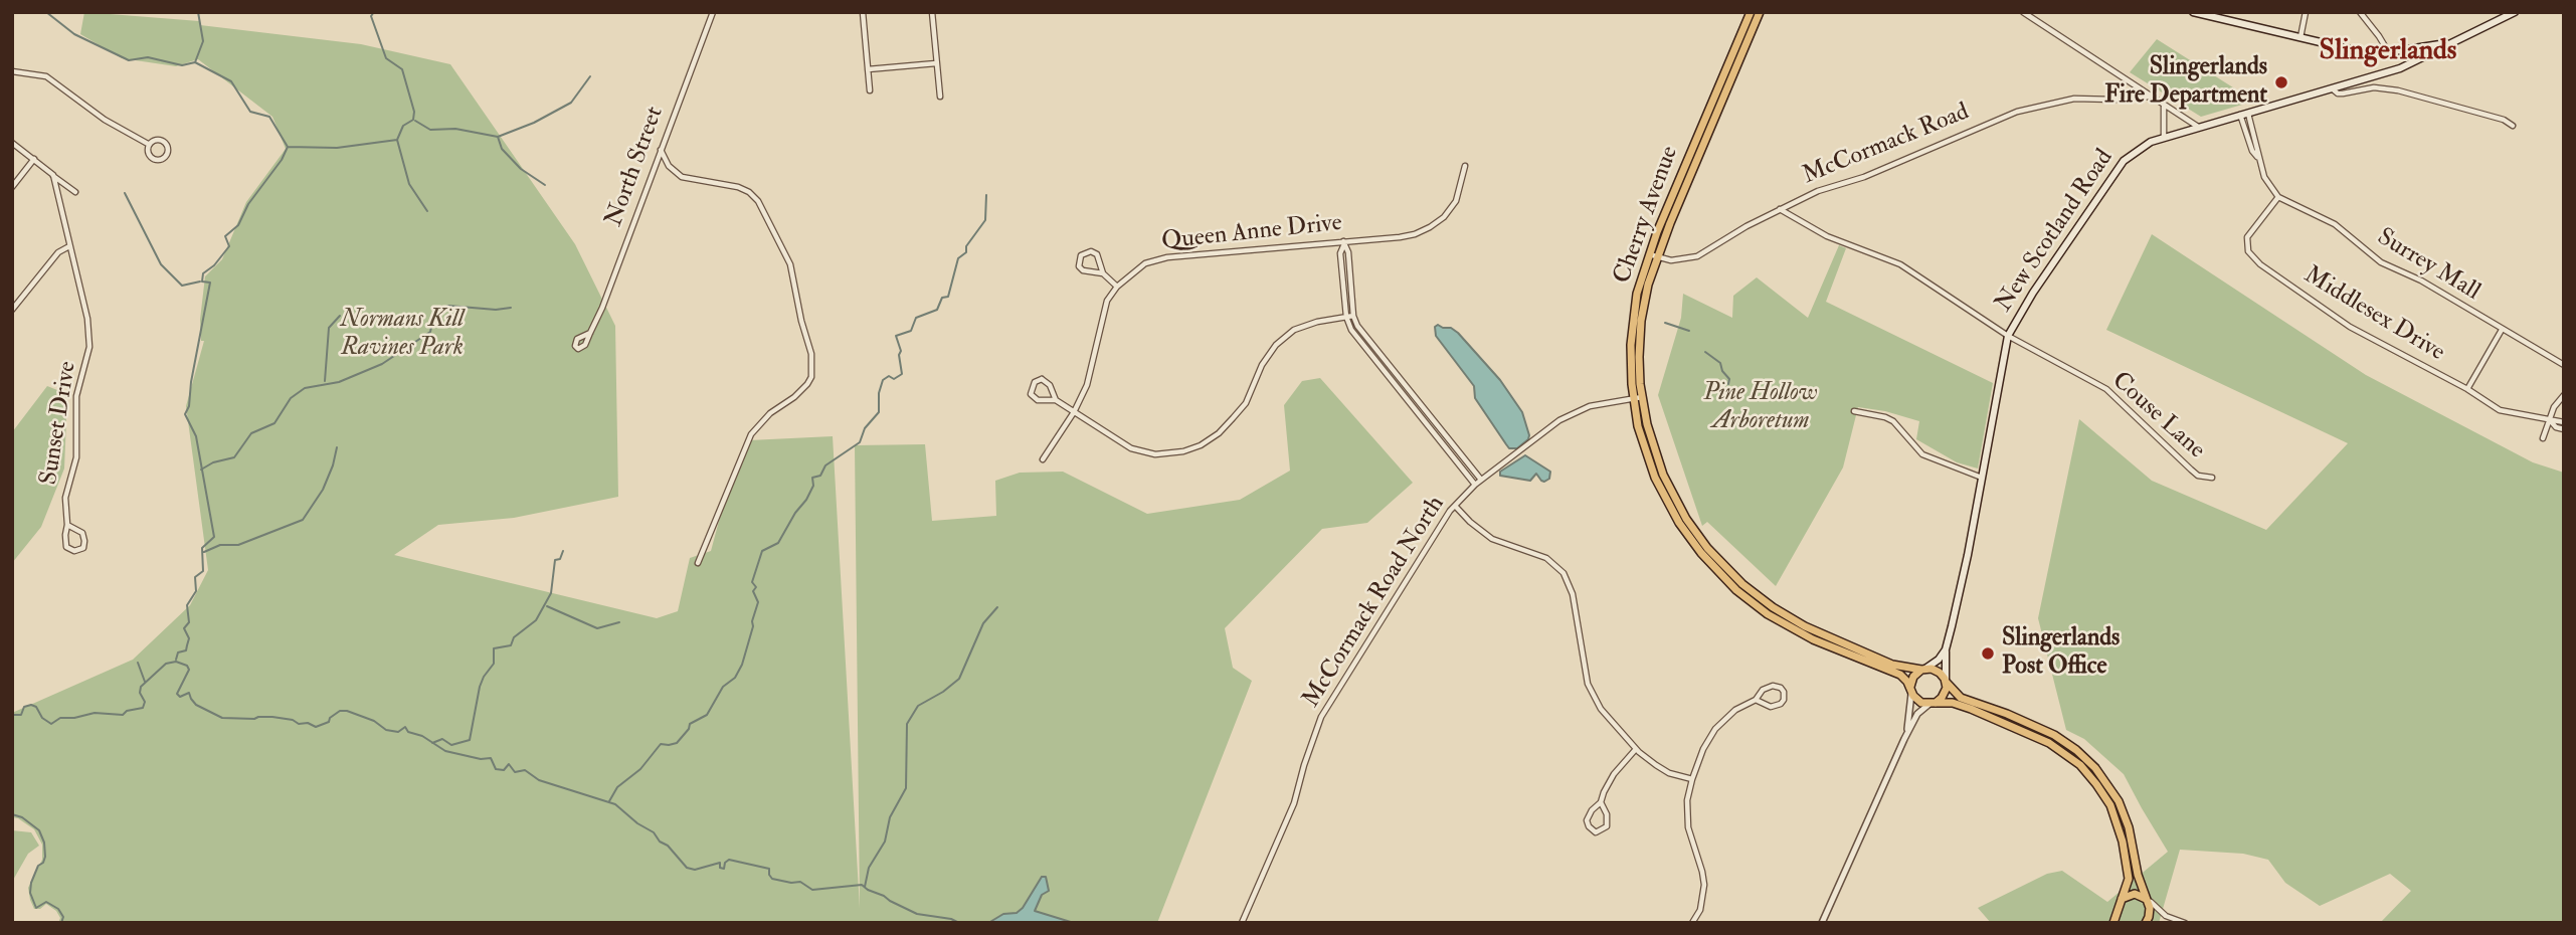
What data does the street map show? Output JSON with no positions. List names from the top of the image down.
{
  "streets": {
    "main road": ["Cherry Avenue", "New Scotland Road"],
    "street": [
      "McCormack Road",
      "North Street",
      "Queen Anne Drive",
      "Surrey Mall",
      "Middlesex Drive",
      "Couse Lane",
      "Sunset Drive",
      "McCormack Road North"
    ]
  },
  "crossings": [
    ["McCormack Road", "Cherry Avenue"],
    ["McCormack Road", "Couse Lane"],
    ["Cherry Avenue", "New Scotland Road"],
    ["Cherry Avenue", "McCormack Road North"],
    ["New Scotland Road", "Couse Lane"],
    ["Surrey Mall", "Middlesex Drive"]
  ],
  "districts": ["Slingerlands"],
  "parks": ["Normans Kill Ravines Park", "Pine Hollow Arboretum"],
  "places": ["Slingerlands Fire Department", "Slingerlands Post Office"]
}
